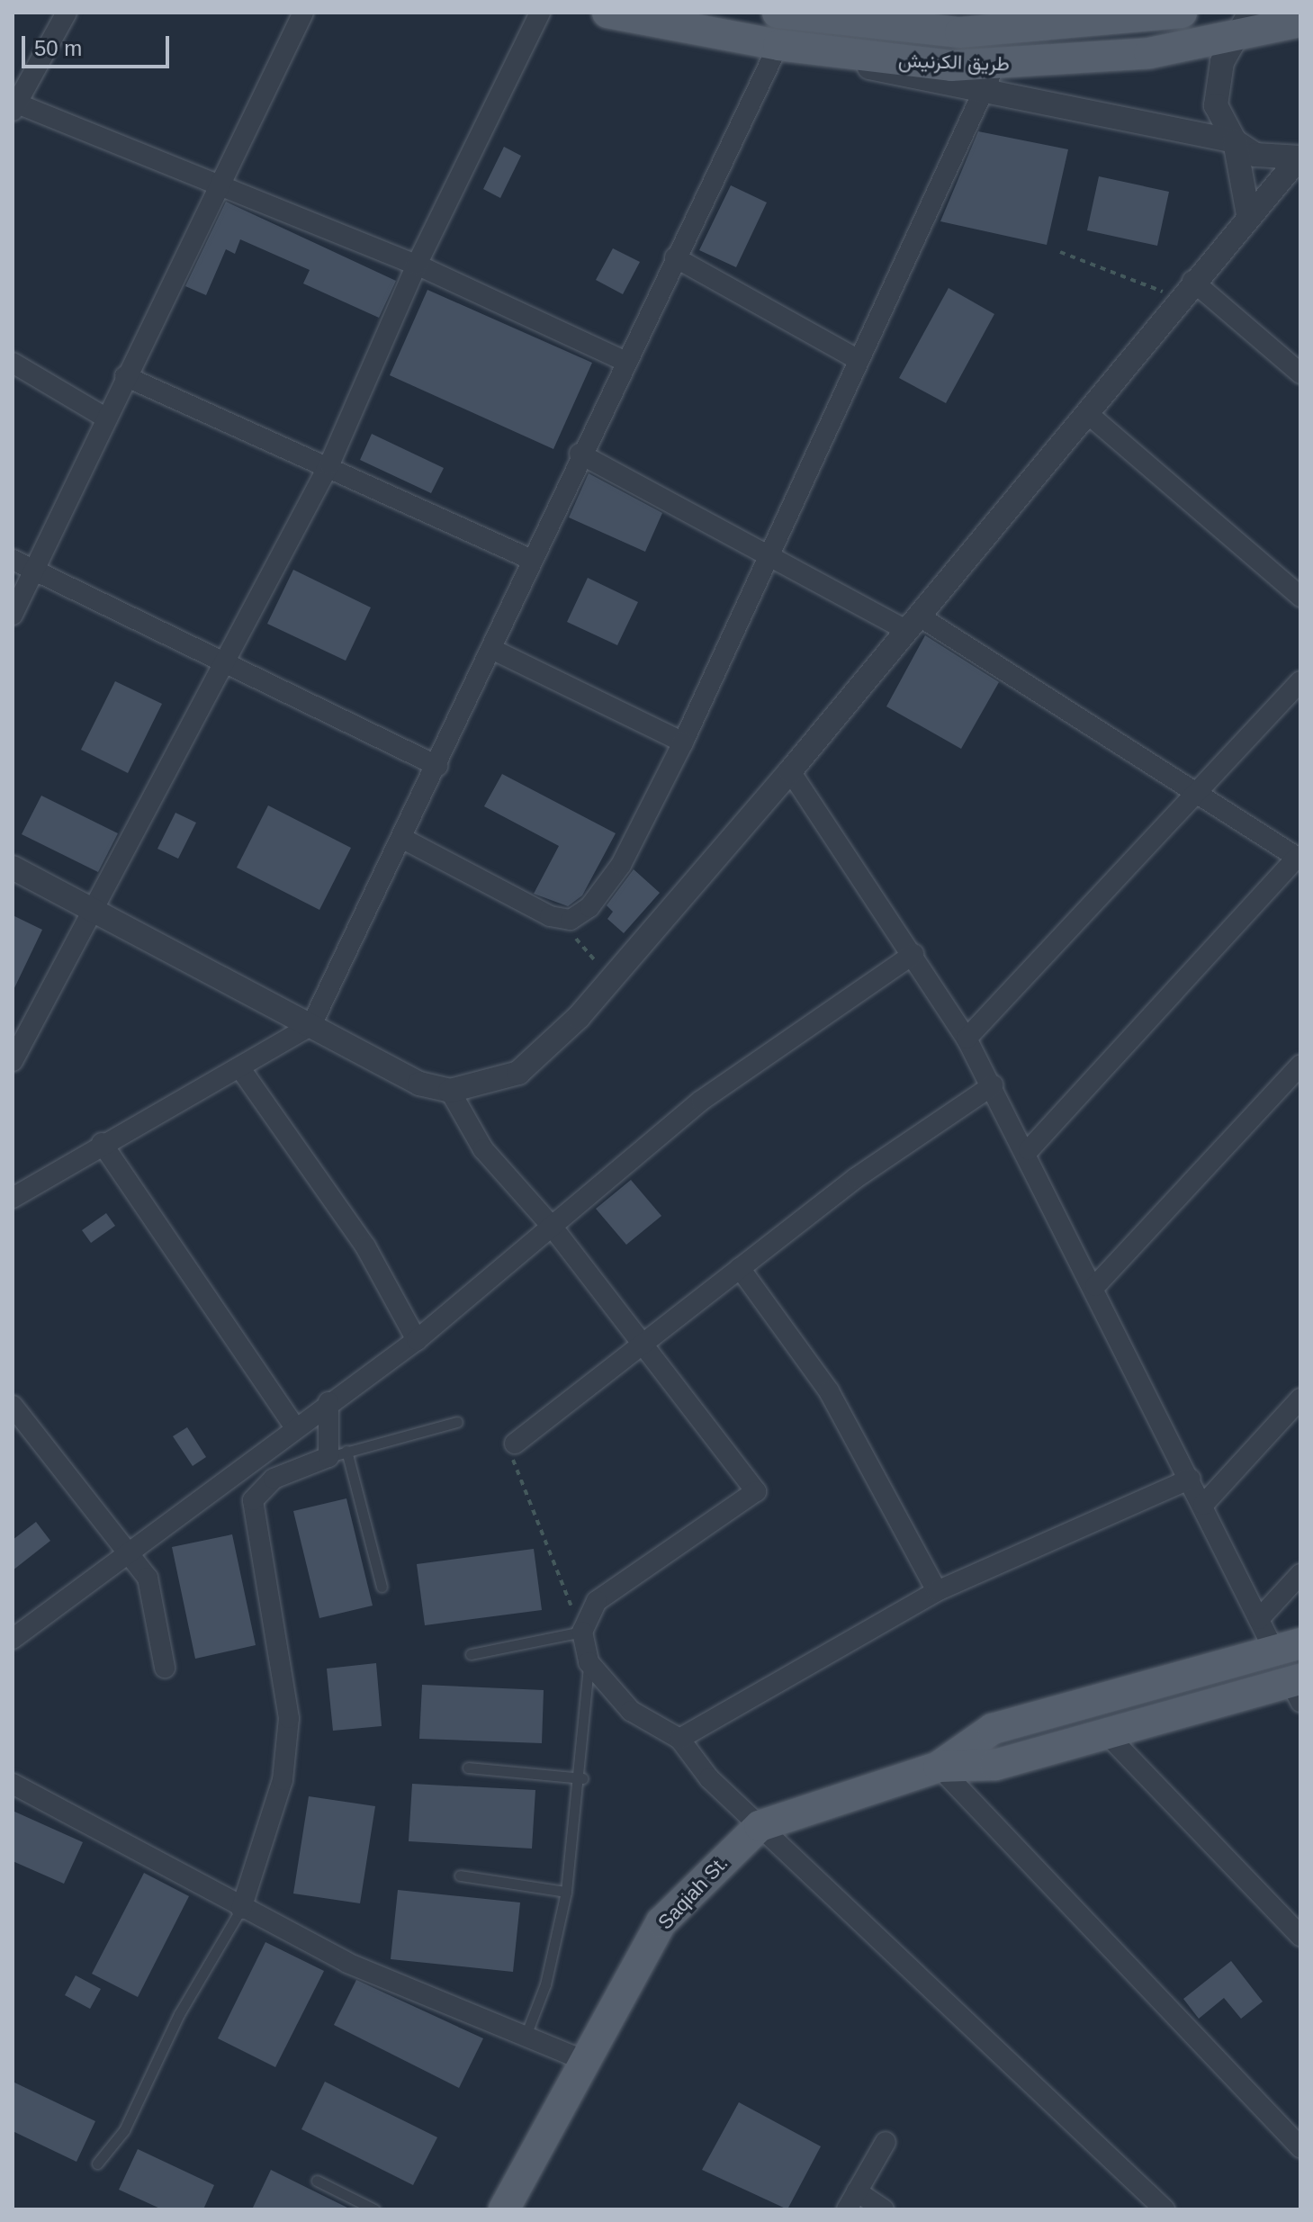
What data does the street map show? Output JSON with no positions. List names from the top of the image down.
{
  "streets": {
    "main road": ["طريق الكرنيش", "Saqiah St."]
  },
  "scale_bar": "50 m"
}
